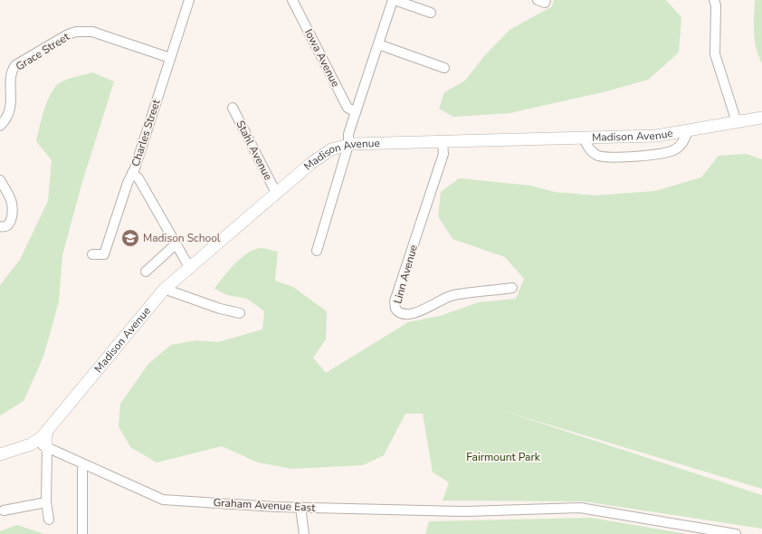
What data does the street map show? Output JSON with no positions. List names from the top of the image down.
{
  "streets": {
    "main road": ["Madison Avenue"],
    "street": [
      "Grace Street",
      "Iowa Avenue",
      "Charles Street",
      "Stahl Avenue",
      "Linn Avenue",
      "Graham Avenue East"
    ]
  },
  "crossings": [
    ["Grace Street", "Charles Street"],
    ["Madison Avenue", "Stahl Avenue"],
    ["Madison Avenue", "Linn Avenue"],
    ["Madison Avenue", "Graham Avenue East"]
  ],
  "parks": ["Fairmount Park"],
  "places": {
    "school or university": ["Madison School"]
  }
}
